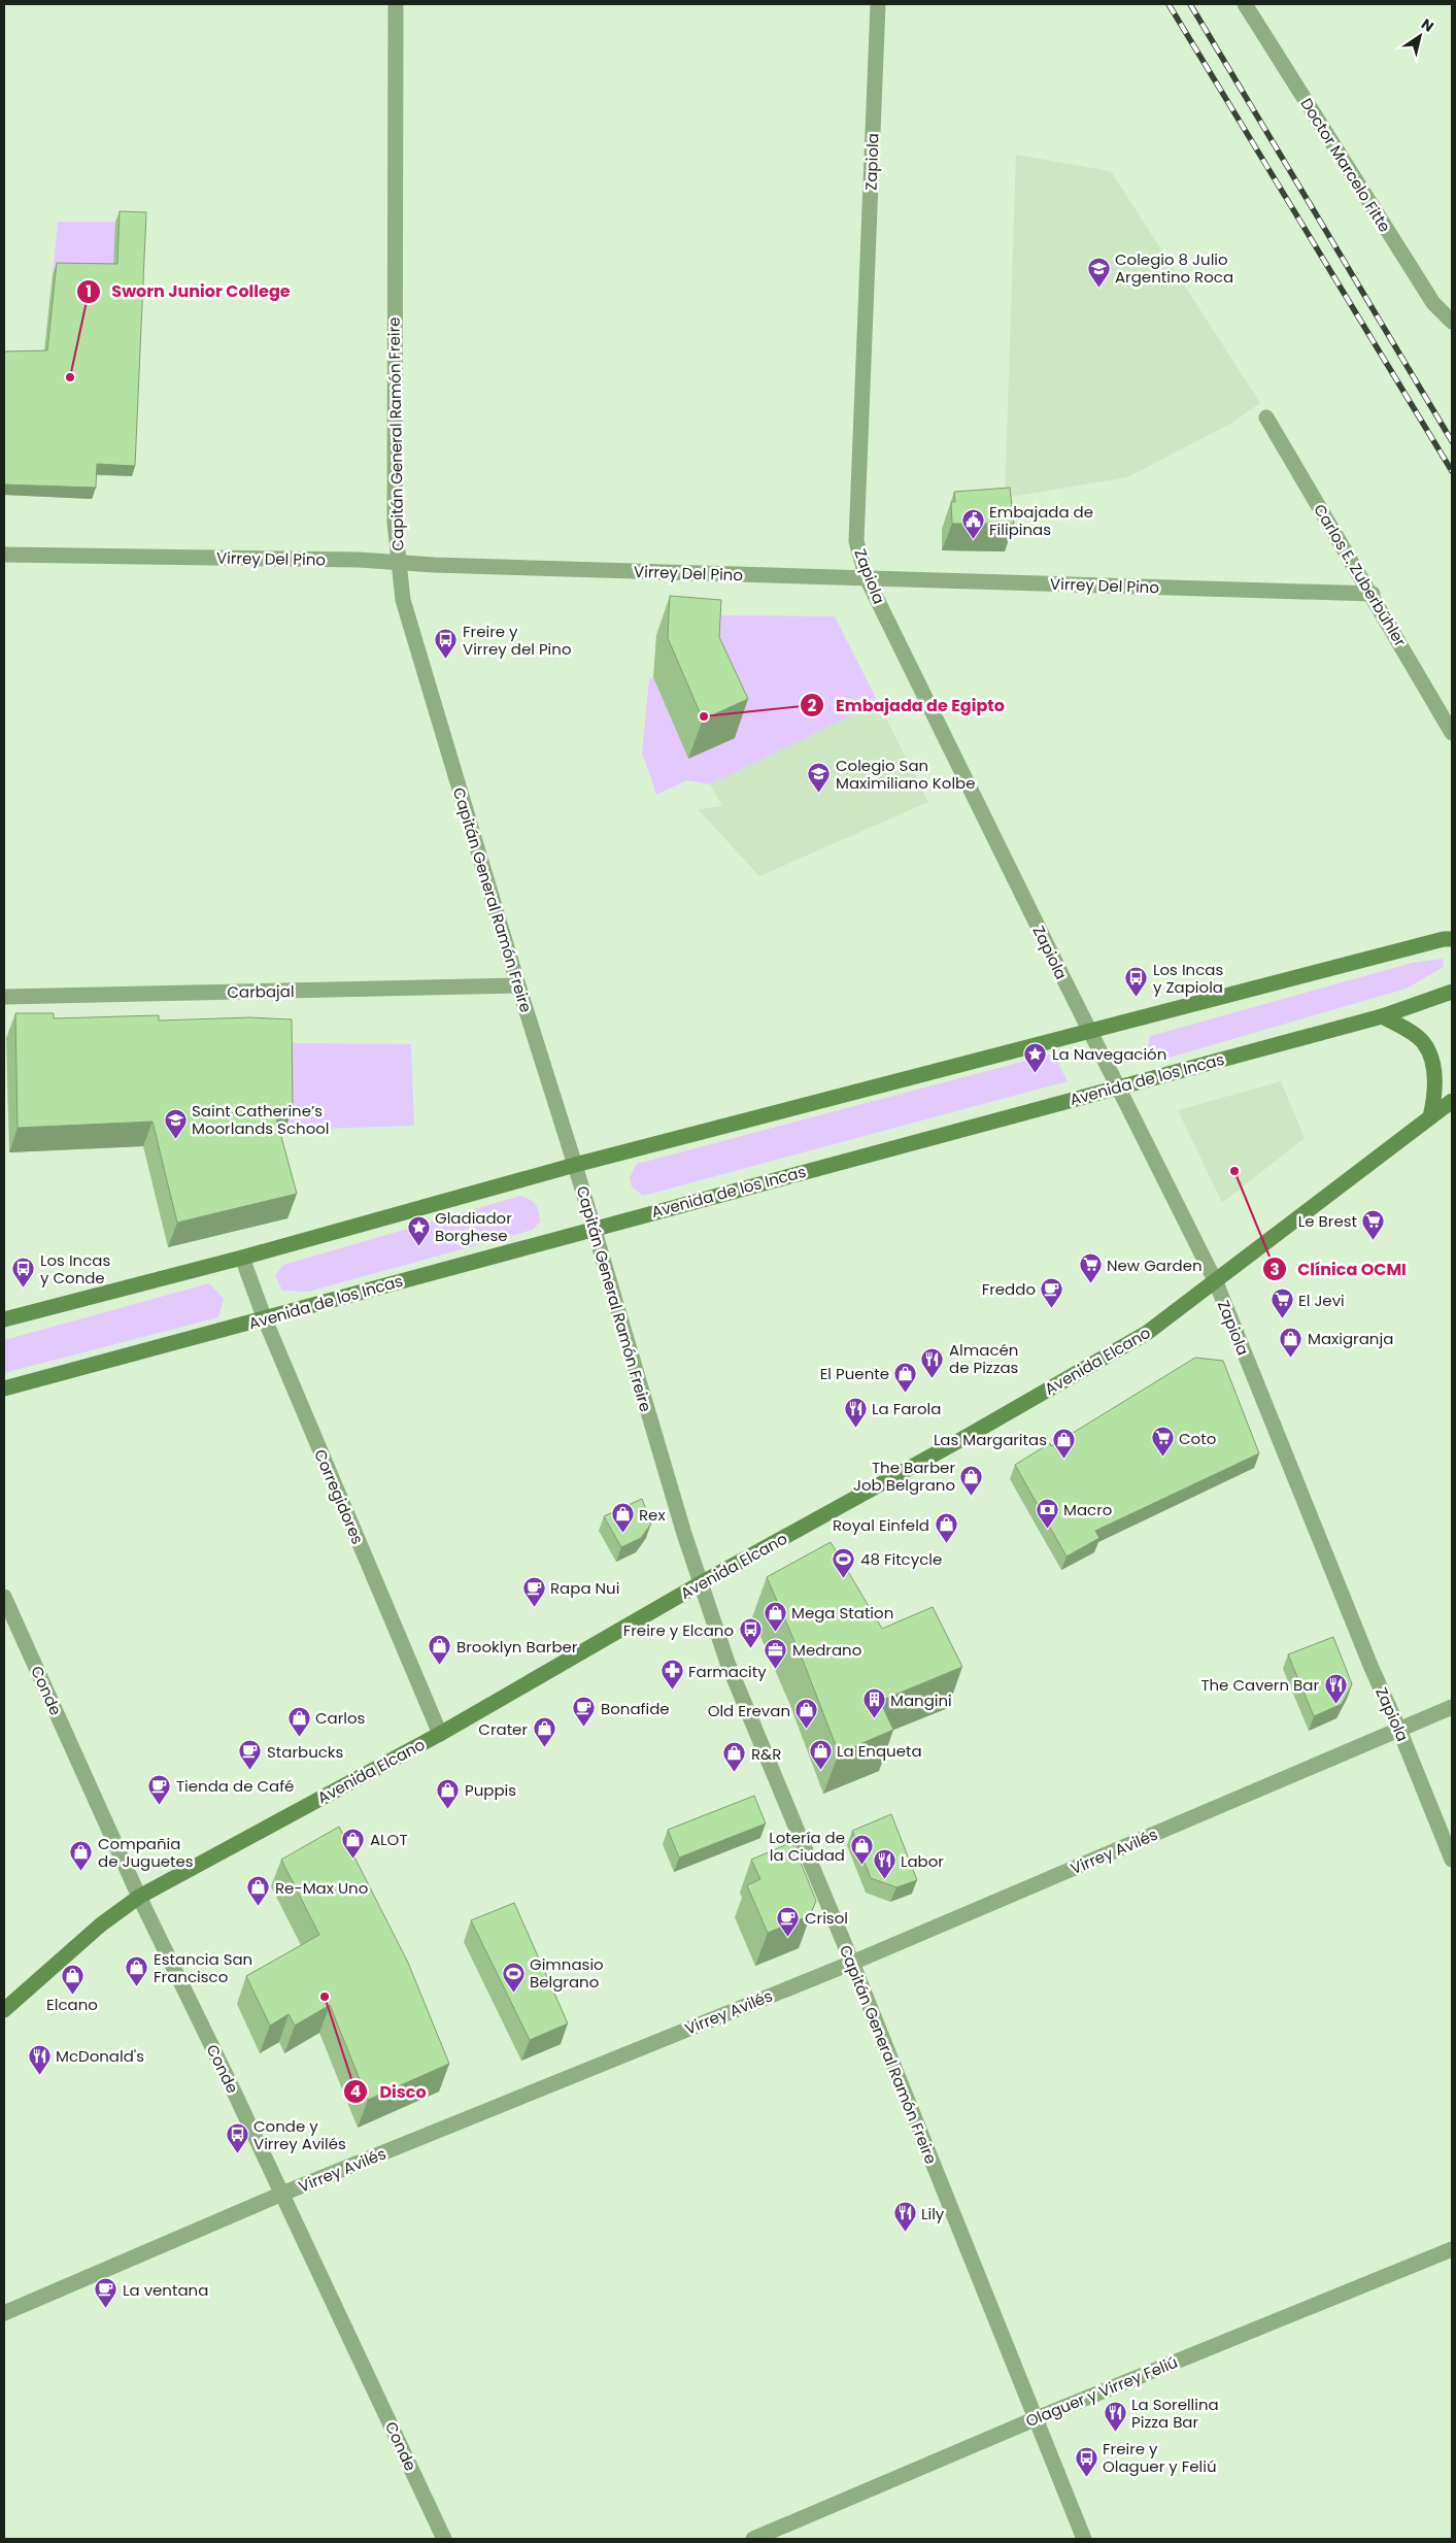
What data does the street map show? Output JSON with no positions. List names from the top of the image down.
{
  "streets": {
    "main road": ["Avenida de los Incas", "Avenida Elcano"],
    "street": [
      "Zapiola",
      "Doctor Marcelo Fitte",
      "Capitán General Ramón Freire",
      "Virrey Del Pino",
      "Carlos E. Zuberbühler",
      "Carbajal",
      "Corregidores",
      "Conde",
      "Virrey Avilés",
      "Olaguer y Virrey Feliú"
    ]
  },
  "crossings": [
    ["Zapiola", "Virrey Del Pino"],
    ["Zapiola", "Avenida de los Incas"],
    ["Zapiola", "Avenida Elcano"],
    ["Zapiola", "Virrey Avilés"],
    ["Capitán General Ramón Freire", "Virrey Del Pino"],
    ["Capitán General Ramón Freire", "Carbajal"],
    ["Capitán General Ramón Freire", "Avenida de los Incas"],
    ["Capitán General Ramón Freire", "Avenida Elcano"],
    ["Capitán General Ramón Freire", "Virrey Avilés"],
    ["Capitán General Ramón Freire", "Olaguer y Virrey Feliú"],
    ["Virrey Del Pino", "Carlos E. Zuberbühler"],
    ["Avenida de los Incas", "Corregidores"],
    ["Avenida Elcano", "Corregidores"],
    ["Avenida Elcano", "Conde"],
    ["Conde", "Virrey Avilés"]
  ],
  "places": {
    "school or university": ["Colegio 8 Julio Argentino Roca", "Colegio San Maximiliano Kolbe", "Saint Catherine’s Moorlands School"],
    "other": [
      "Sworn Junior College",
      "Embajada de Egipto",
      "Clínica OCMI",
      "Disco"
    ],
    "public building": ["Embajada de Filipinas"],
    "bus stop": [
      "Freire y Virrey del Pino",
      "Los Incas y Zapiola",
      "Los Incas y Conde",
      "Freire y Elcano",
      "Conde y Virrey Avilés",
      "Freire y Olaguer y Feliú"
    ],
    "place": ["La Navegación", "Gladiador Borghese"],
    "supermarket": [
      "Le Brest",
      "New Garden",
      "El Jevi",
      "Coto"
    ],
    "cafe": [
      "Freddo",
      "Rapa Nui",
      "Bonafide",
      "Starbucks",
      "Tienda de Café",
      "Crisol",
      "La ventana"
    ],
    "shop": [
      "Maxigranja",
      "El Puente",
      "Las Margaritas",
      "The Barber Job Belgrano",
      "Rex",
      "Royal Einfeld",
      "Mega Station",
      "Brooklyn Barber",
      "Old Erevan",
      "Carlos",
      "Crater",
      "La Enqueta",
      "R&R",
      "Puppis",
      "ALOT",
      "Lotería de la Ciudad",
      "Compañia de Juguetes",
      "Re-Max Uno",
      "Estancia San Francisco",
      "Elcano"
    ],
    "restaurant": [
      "Almacén de Pizzas",
      "La Farola",
      "The Cavern Bar",
      "Labor",
      "McDonald's",
      "Lily",
      "La Sorellina Pizza Bar"
    ],
    "bank": ["Macro"],
    "sports": ["48 Fitcycle", "Gimnasio Belgrano"],
    "office": ["Medrano"],
    "pharmacy": ["Farmacity"],
    "building": ["Mangini"]
  },
  "north": "top right"
}
